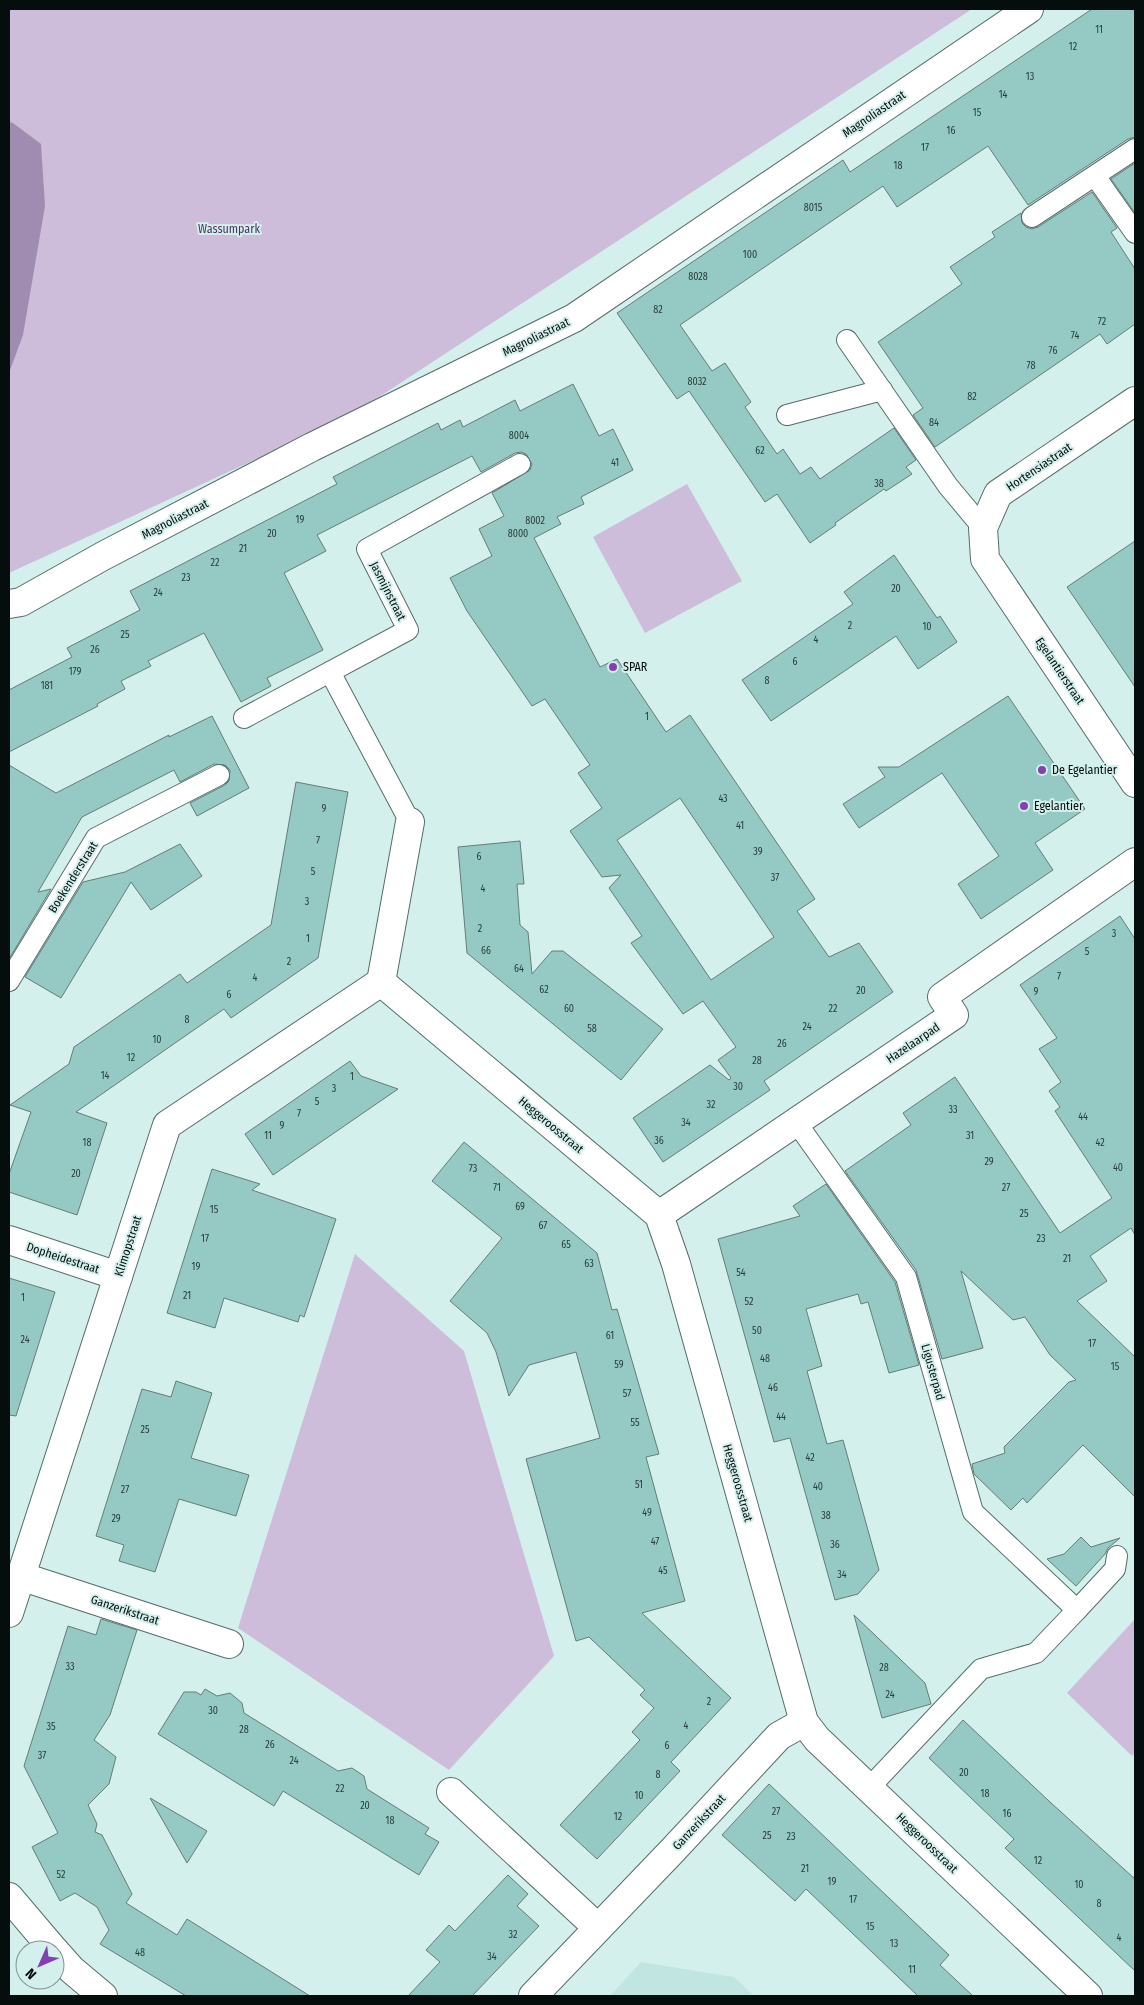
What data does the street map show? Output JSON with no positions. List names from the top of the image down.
{
  "streets": {
    "street": [
      "Magnoliastraat",
      "Hortensiastraat",
      "Egelantierstraat",
      "Hazelaarpad",
      "Heggeroosstraat",
      "Klimopstraat",
      "Dopheidestraat",
      "Ganzerikstraat"
    ],
    "lane": ["Jasmijnstraat", "Boekenderstraat", "Ligusterpad"]
  },
  "crossings": [
    ["Hortensiastraat", "Egelantierstraat"],
    ["Hazelaarpad", "Heggeroosstraat"],
    ["Hazelaarpad", "Ligusterpad"],
    ["Heggeroosstraat", "Klimopstraat"],
    ["Heggeroosstraat", "Ganzerikstraat"],
    ["Klimopstraat", "Dopheidestraat"],
    ["Klimopstraat", "Ganzerikstraat"]
  ],
  "parks": ["Wassumpark"],
  "places": ["SPAR", "De Egelantier", "Egelantier"],
  "house_numbers": [
    "11",
    "12",
    "13",
    "14",
    "15",
    "16",
    "17",
    "18",
    "8015",
    "100",
    "8028",
    "82",
    "72",
    "74",
    "76",
    "78",
    "8032",
    "82",
    "84",
    "8004",
    "62",
    "41",
    "38",
    "19",
    "8002",
    "20",
    "8000",
    "21",
    "22",
    "23",
    "20",
    "24",
    "2",
    "10",
    "25",
    "4",
    "26",
    "6",
    "179",
    "8",
    "181",
    "1",
    "43",
    "9",
    "41",
    "7",
    "39",
    "6",
    "5",
    "37",
    "4",
    "3",
    "2",
    "3",
    "1",
    "66",
    "5",
    "2",
    "64",
    "7",
    "4",
    "62",
    "20",
    "9",
    "6",
    "60",
    "22",
    "8",
    "24",
    "58",
    "10",
    "26",
    "12",
    "28",
    "14",
    "1",
    "30",
    "3",
    "5",
    "32",
    "33",
    "7",
    "44",
    "34",
    "9",
    "11",
    "31",
    "36",
    "18",
    "42",
    "29",
    "40",
    "73",
    "20",
    "71",
    "27",
    "69",
    "15",
    "25",
    "67",
    "17",
    "23",
    "65",
    "21",
    "63",
    "19",
    "54",
    "21",
    "1",
    "52",
    "50",
    "61",
    "24",
    "17",
    "48",
    "59",
    "15",
    "46",
    "57",
    "44",
    "55",
    "25",
    "42",
    "51",
    "40",
    "27",
    "49",
    "38",
    "29",
    "47",
    "36",
    "45",
    "34",
    "33",
    "28",
    "24",
    "2",
    "30",
    "4",
    "35",
    "28",
    "26",
    "6",
    "37",
    "24",
    "20",
    "8",
    "22",
    "18",
    "10",
    "20",
    "27",
    "16",
    "12",
    "18",
    "25",
    "23",
    "12",
    "21",
    "52",
    "19",
    "10",
    "17",
    "8",
    "15",
    "32",
    "4",
    "13",
    "48",
    "34",
    "11"
  ],
  "north": "bottom left"
}
